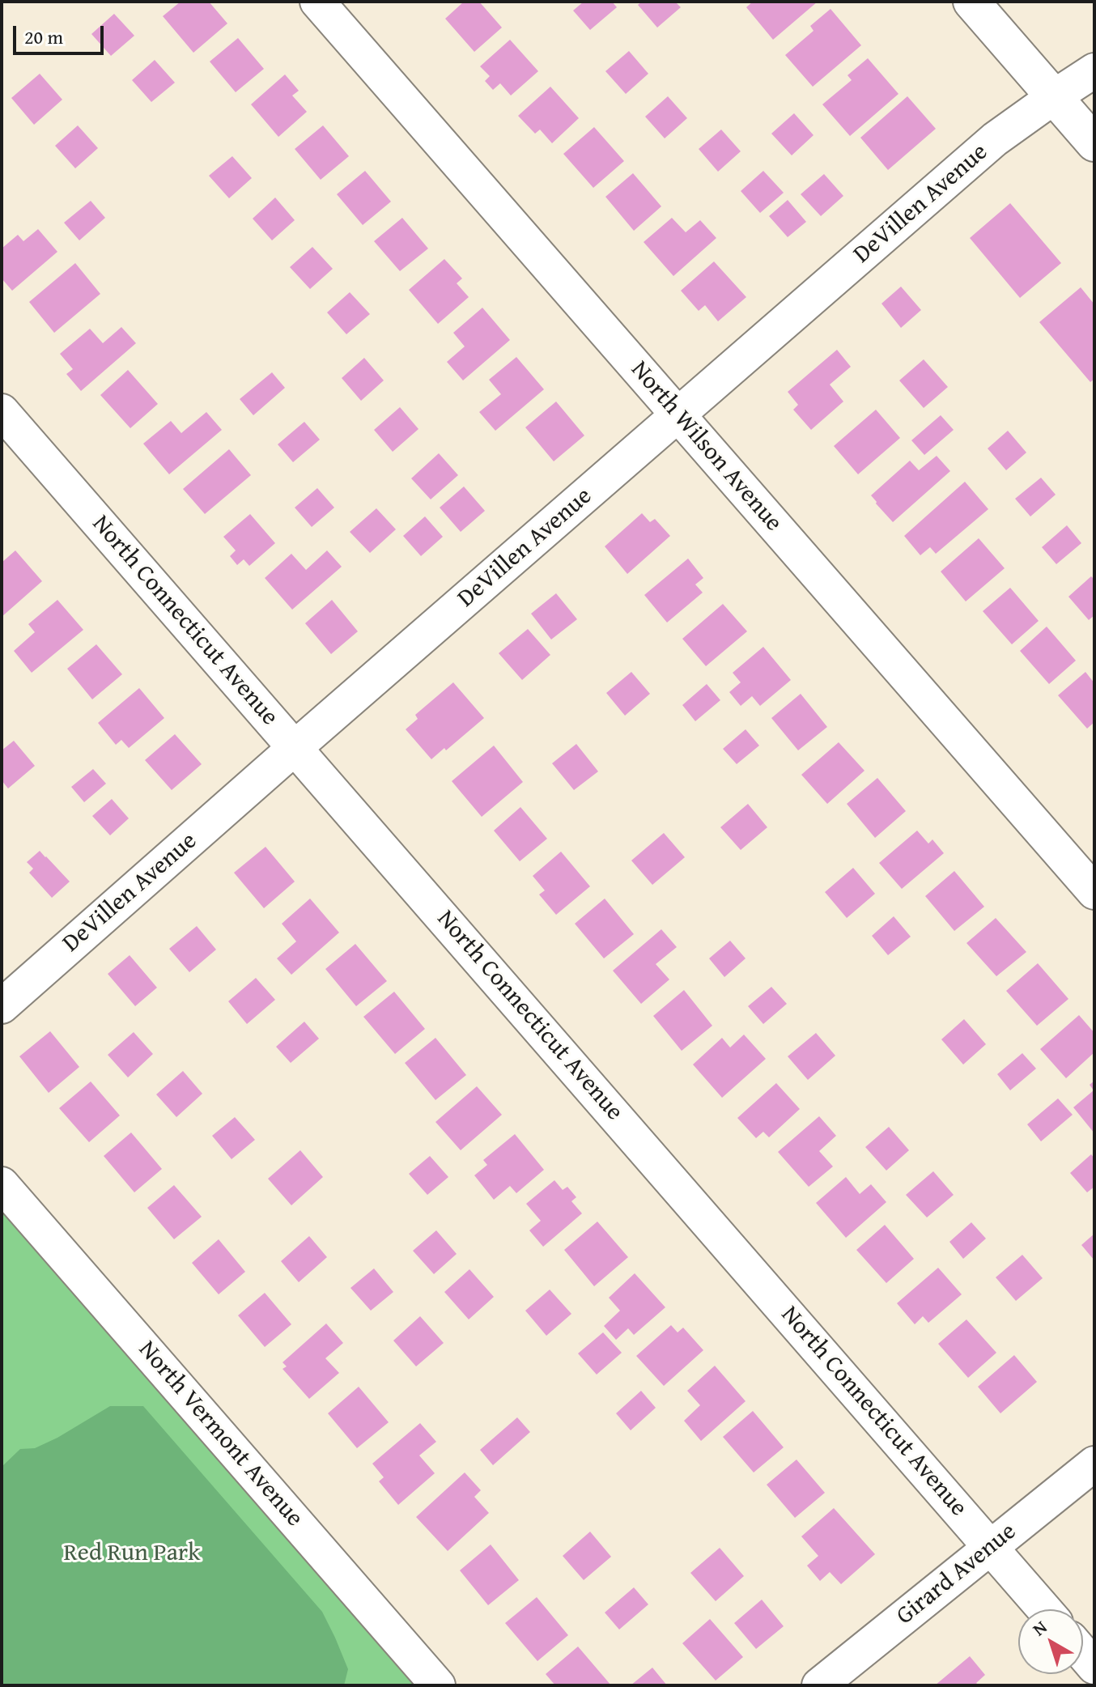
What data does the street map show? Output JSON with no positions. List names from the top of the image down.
{
  "streets": {
    "street": [
      "DeVillen Avenue",
      "North Wilson Avenue",
      "North Connecticut Avenue",
      "North Vermont Avenue",
      "Girard Avenue"
    ]
  },
  "crossings": [
    ["DeVillen Avenue", "North Wilson Avenue"],
    ["DeVillen Avenue", "North Connecticut Avenue"],
    ["North Connecticut Avenue", "Girard Avenue"]
  ],
  "parks": ["Red Run Park"],
  "scale_bar": "20 m",
  "north": "top left"
}
